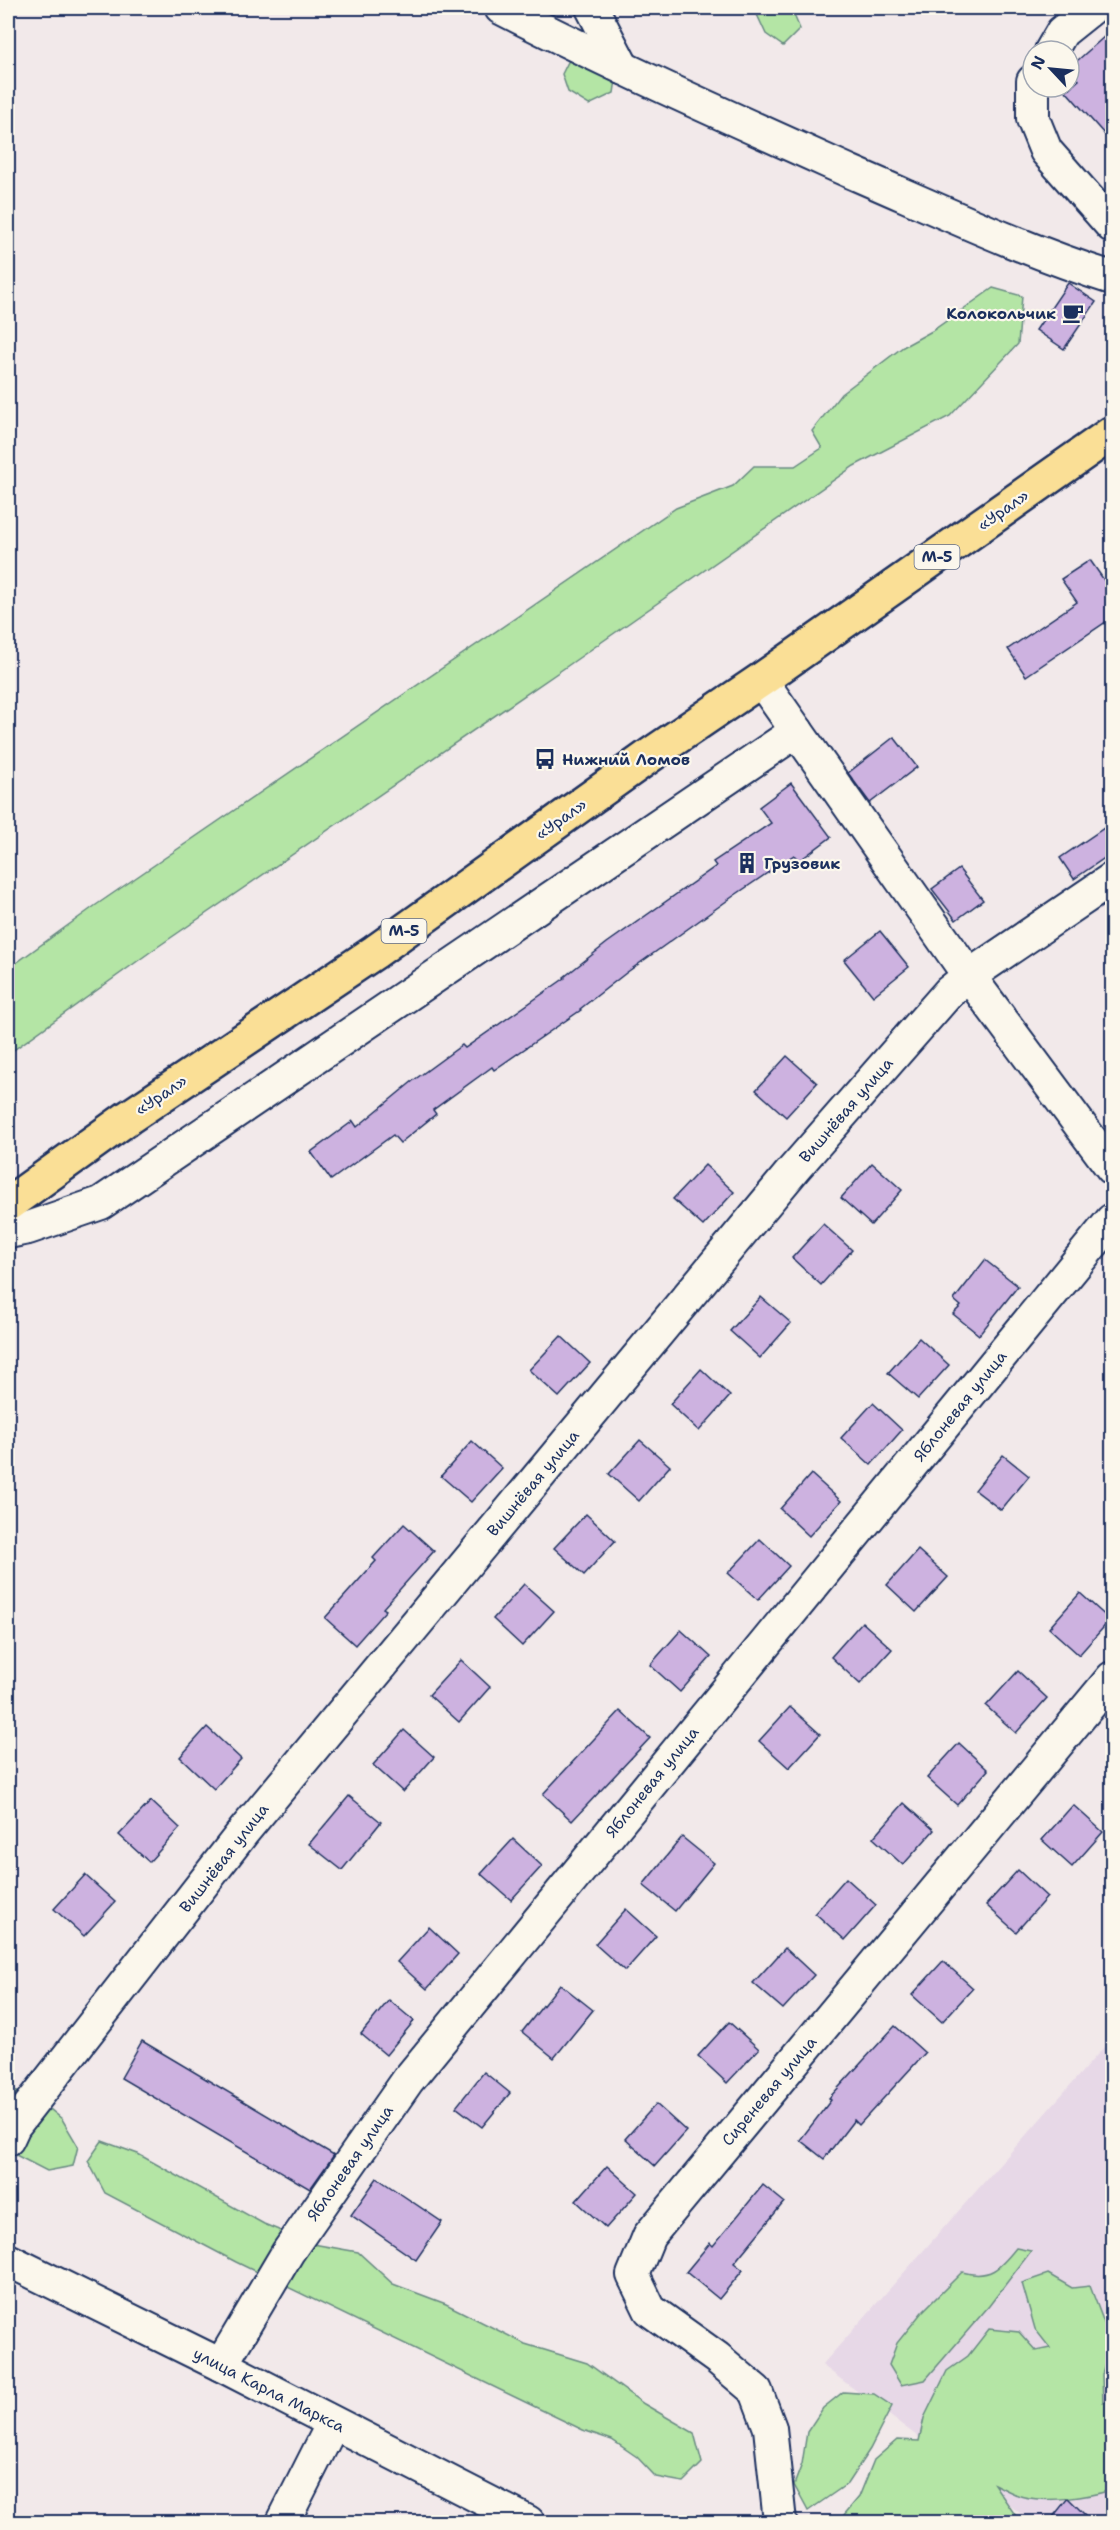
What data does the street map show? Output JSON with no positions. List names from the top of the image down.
{
  "streets": {
    "highway": ["«Урал»", "М-5"],
    "street": [
      "Вишнёвая улица",
      "Яблоневая улица",
      "Сиреневая улица",
      "улица Карла Маркса"
    ]
  },
  "crossings": [
    ["Яблоневая улица", "улица Карла Маркса"]
  ],
  "places": {
    "cafe": ["Колокольчик"],
    "bus stop": ["Нижний Ломов"],
    "building": ["Грузовик"]
  },
  "north": "top left"
}
